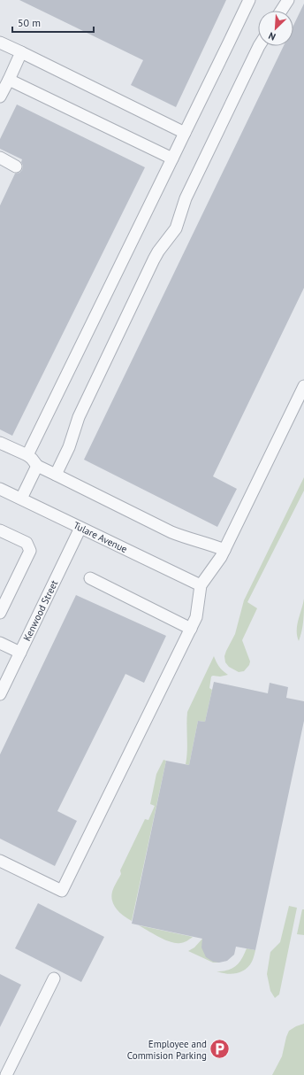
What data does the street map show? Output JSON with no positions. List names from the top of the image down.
{
  "streets": {
    "street": ["Tulare Avenue", "Kenwood Street"]
  },
  "crossings": [
    ["Tulare Avenue", "Kenwood Street"]
  ],
  "places": {
    "parking": ["Employee and Commision Parking"]
  },
  "scale_bar": "50 m",
  "north": "bottom left"
}
